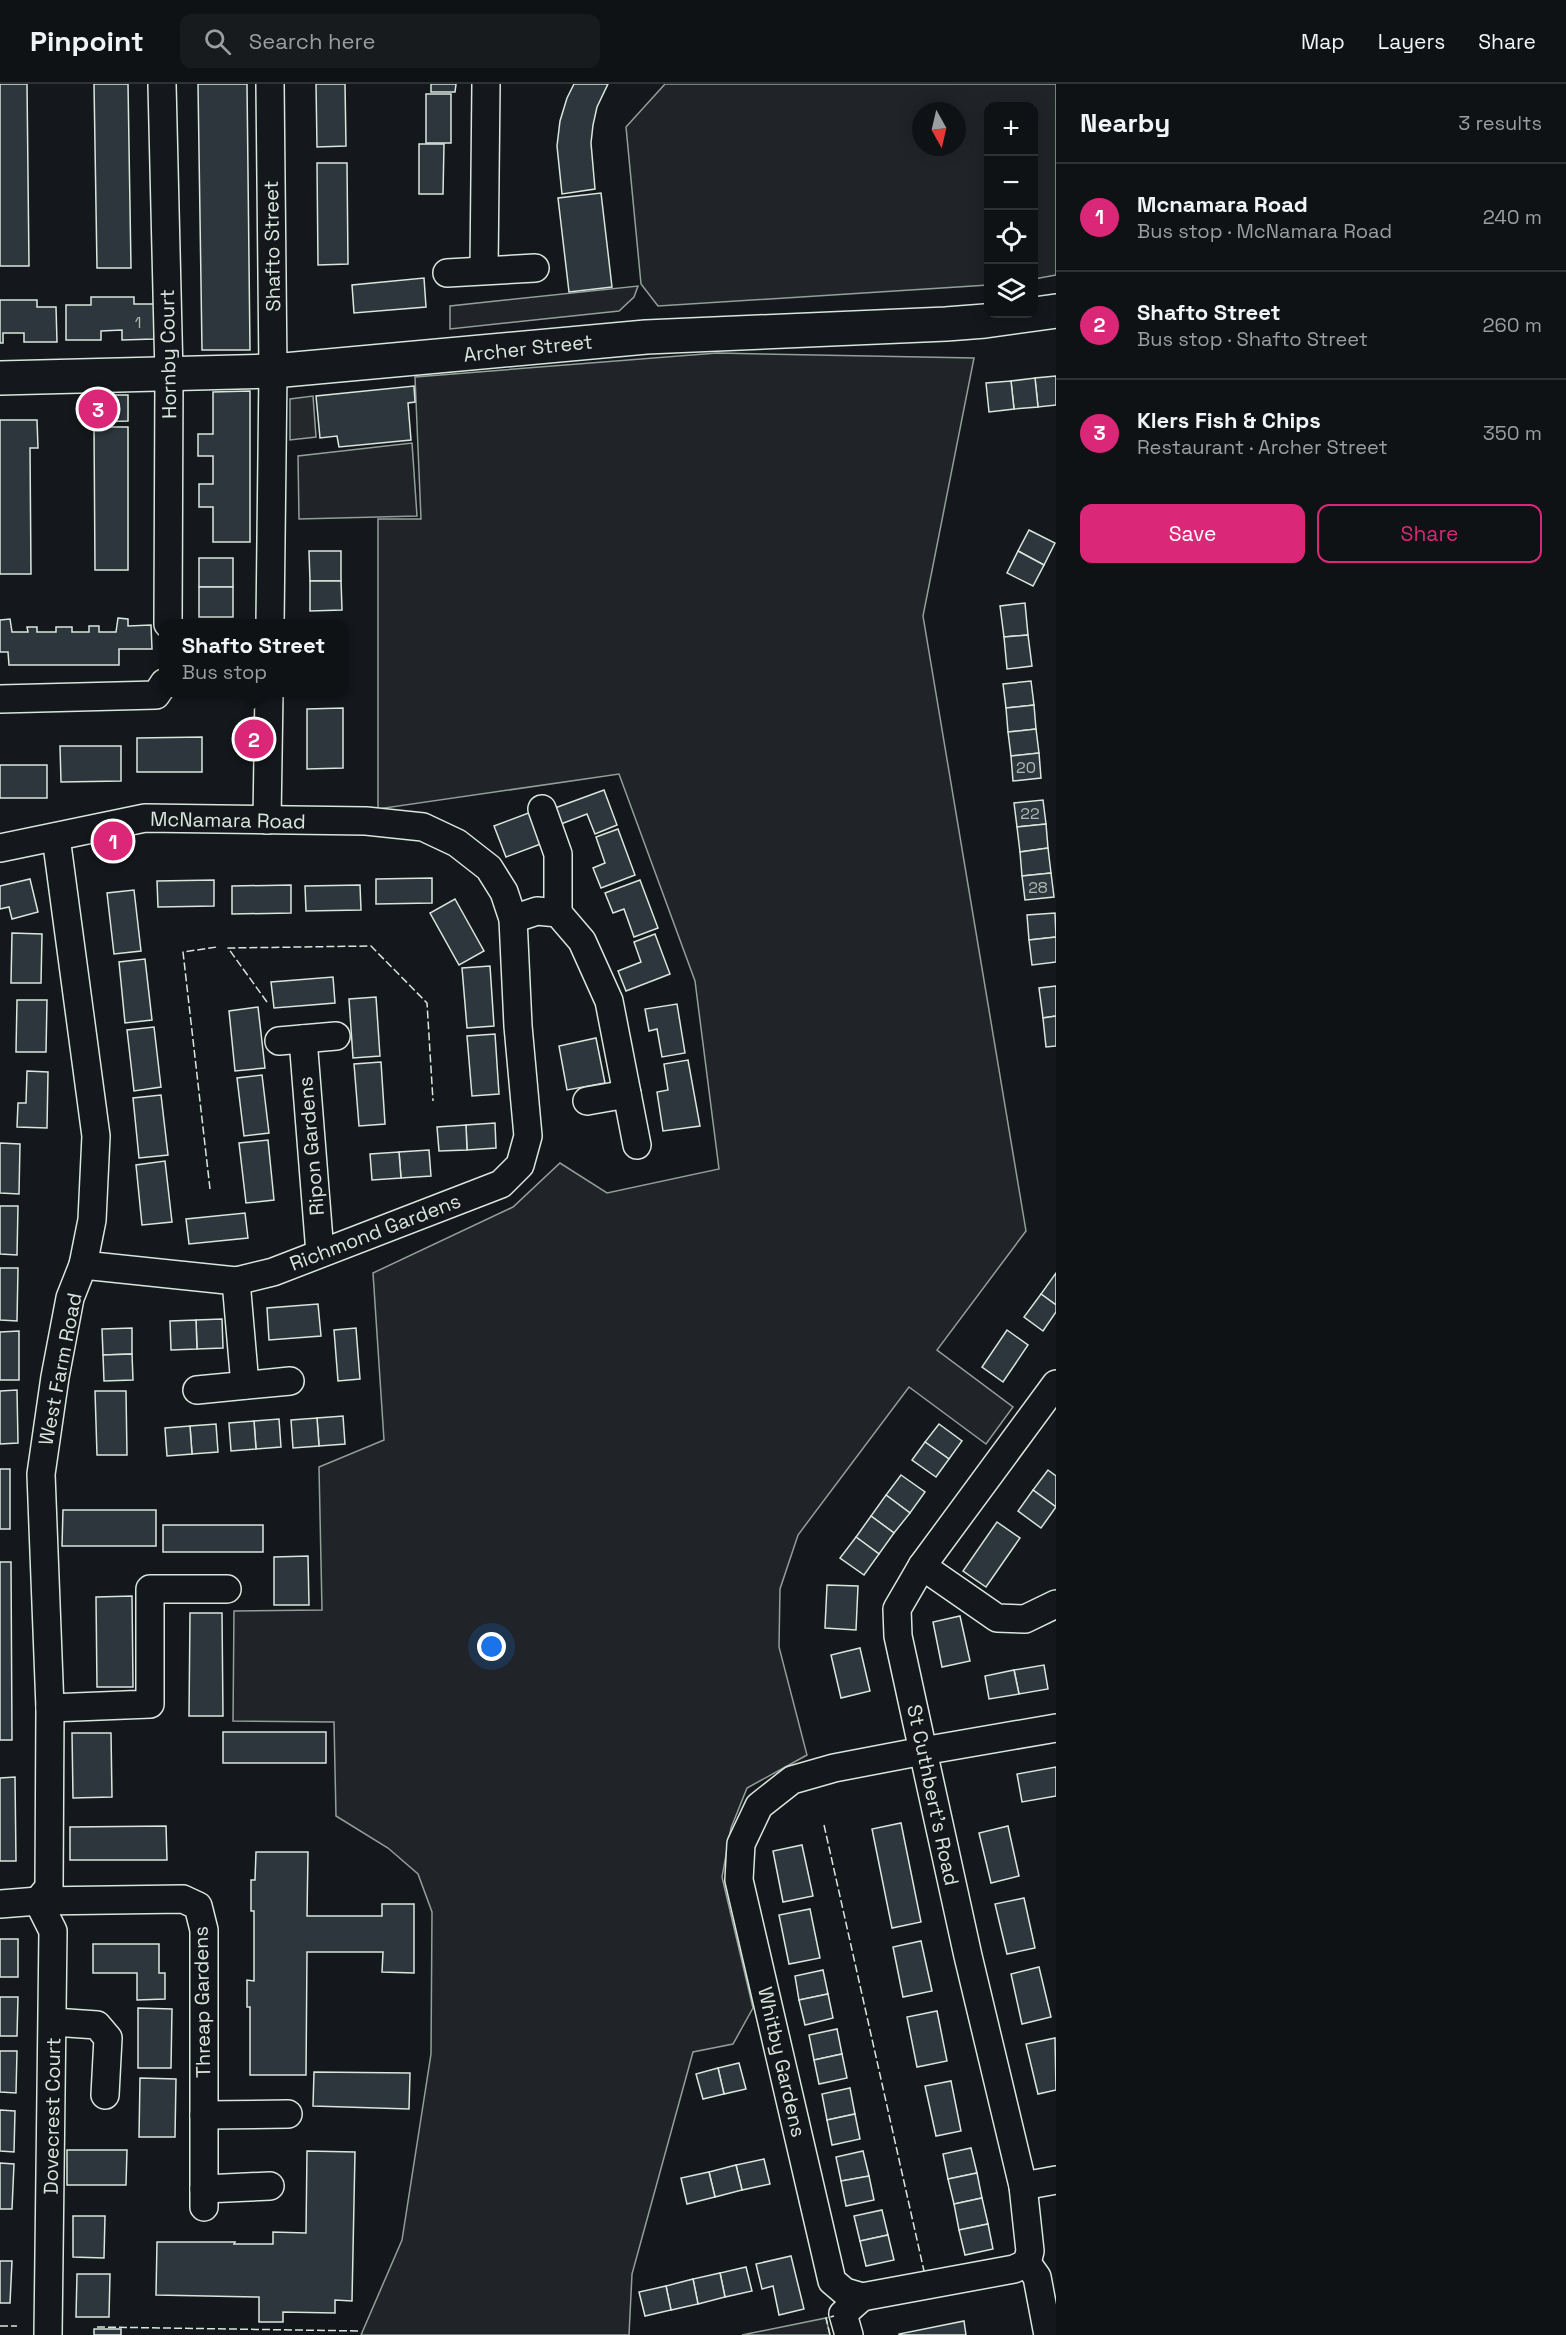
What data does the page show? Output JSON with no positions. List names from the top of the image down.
{
  "streets": {
    "main road": ["Archer Street"],
    "street": [
      "Shafto Street",
      "Hornby Court",
      "McNamara Road",
      "Ripon Gardens",
      "Richmond Gardens",
      "West Farm Road",
      "St Cuthbert's Road",
      "Threap Gardens",
      "Whitby Gardens",
      "Dovecrest Court"
    ]
  },
  "crossings": [
    ["Shafto Street", "Archer Street"],
    ["Archer Street", "Hornby Court"],
    ["McNamara Road", "Richmond Gardens"],
    ["McNamara Road", "West Farm Road"],
    ["Ripon Gardens", "Richmond Gardens"],
    ["Richmond Gardens", "West Farm Road"],
    ["West Farm Road", "Threap Gardens"],
    ["West Farm Road", "Dovecrest Court"],
    ["St Cuthbert's Road", "Whitby Gardens"],
    ["Threap Gardens", "Dovecrest Court"]
  ],
  "house_numbers": [
    "1",
    "20",
    "22",
    "28"
  ],
  "north": "bottom",
  "page": {
    "header": "Pinpoint",
    "search": "Search here",
    "nav": ["Map", "Layers", "Share"],
    "heading": ["Nearby", "3 results"],
    "map_buttons": ["+", "−"],
    "list": [
      {
        "mark": "1",
        "name": "Mcnamara Road",
        "note": "Bus stop · McNamara Road",
        "value": "240 m"
      },
      {
        "mark": "2",
        "name": "Shafto Street",
        "note": "Bus stop · Shafto Street",
        "value": "260 m"
      },
      {
        "mark": "3",
        "name": "Klers Fish & Chips",
        "note": "Restaurant · Archer Street",
        "value": "350 m"
      }
    ],
    "pins": ["3", "2", "1"],
    "buttons": ["Save", "Share"],
    "popup": ["Shafto Street", "Bus stop"]
  }
}
